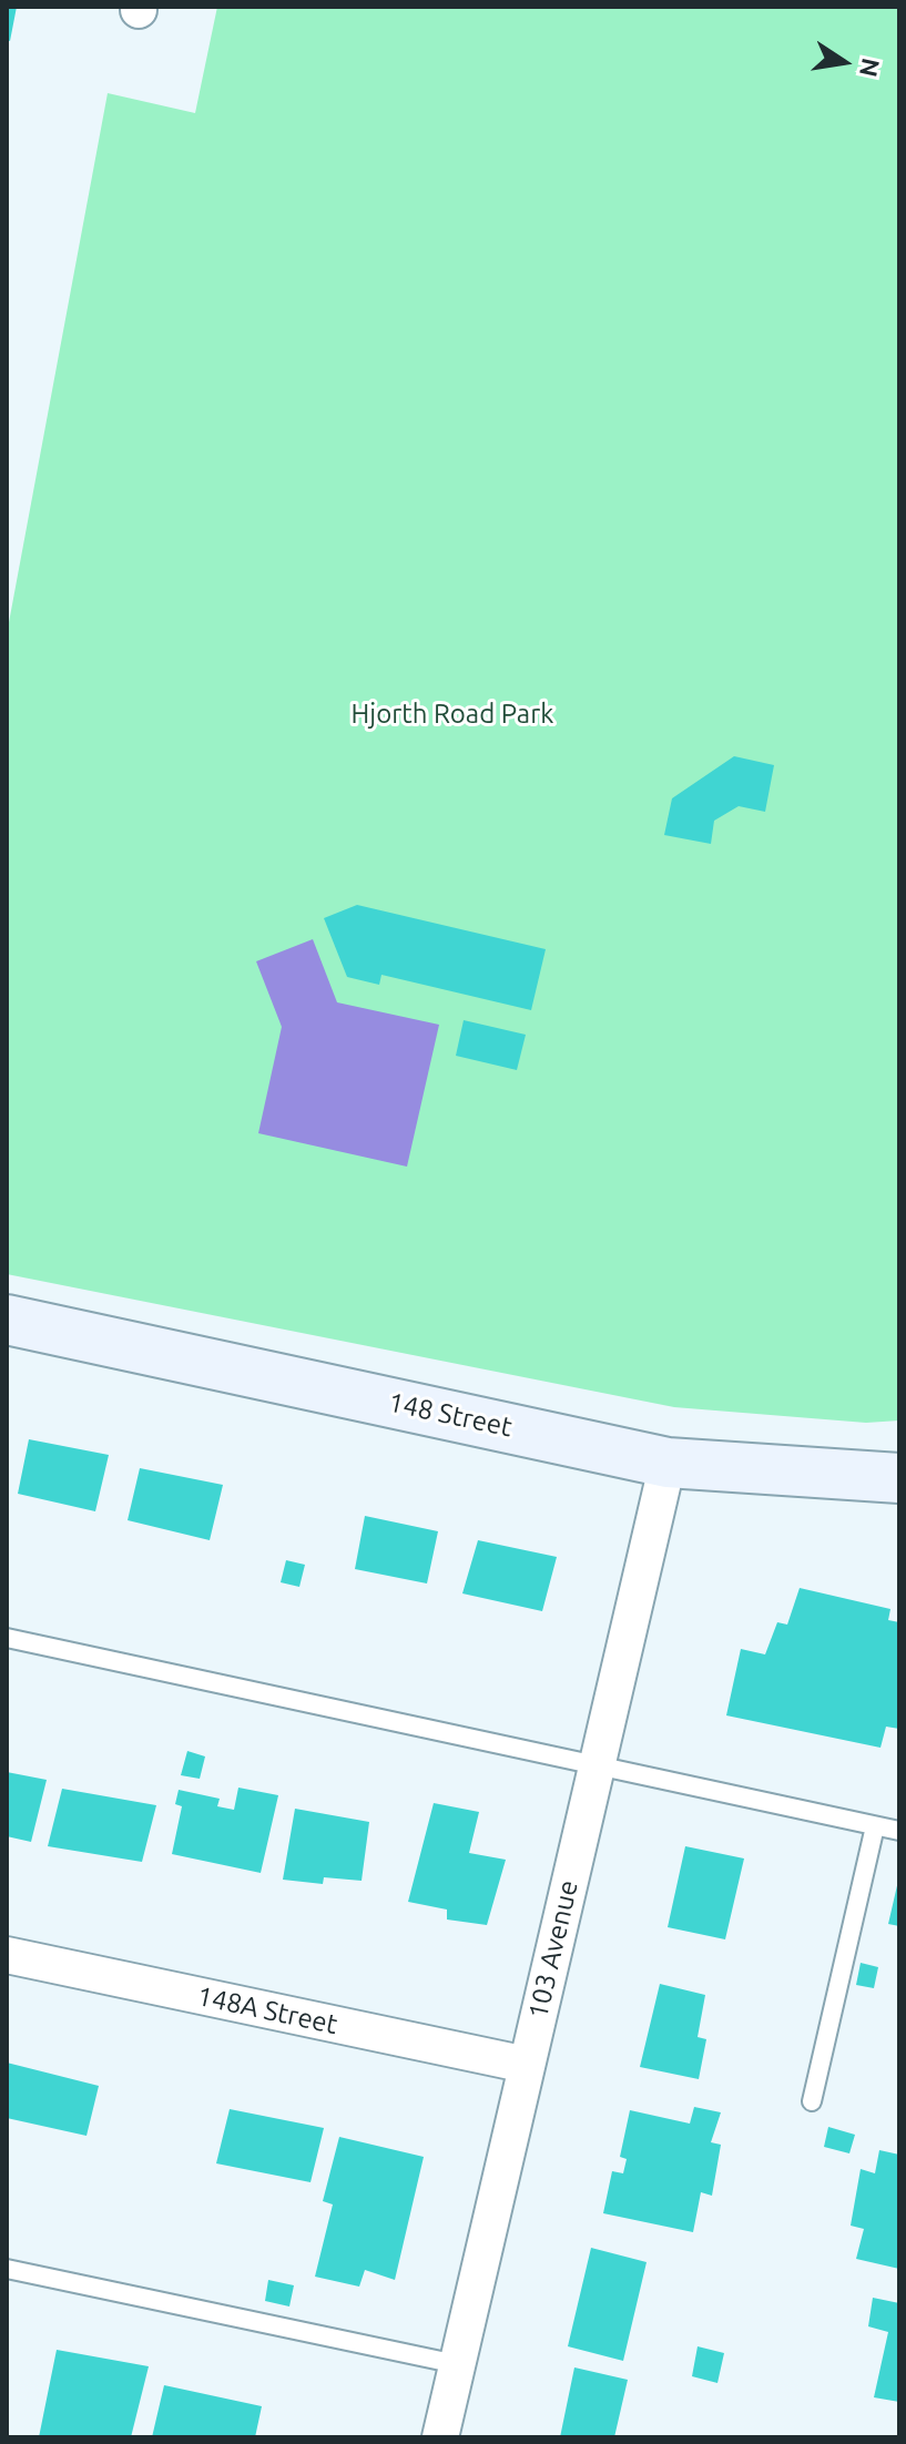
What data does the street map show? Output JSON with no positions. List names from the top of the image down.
{
  "streets": {
    "main road": ["148 Street"],
    "street": ["103 Avenue", "148A Street"]
  },
  "crossings": [
    ["148 Street", "103 Avenue"],
    ["103 Avenue", "148A Street"]
  ],
  "parks": ["Hjorth Road Park"],
  "north": "right"
}
